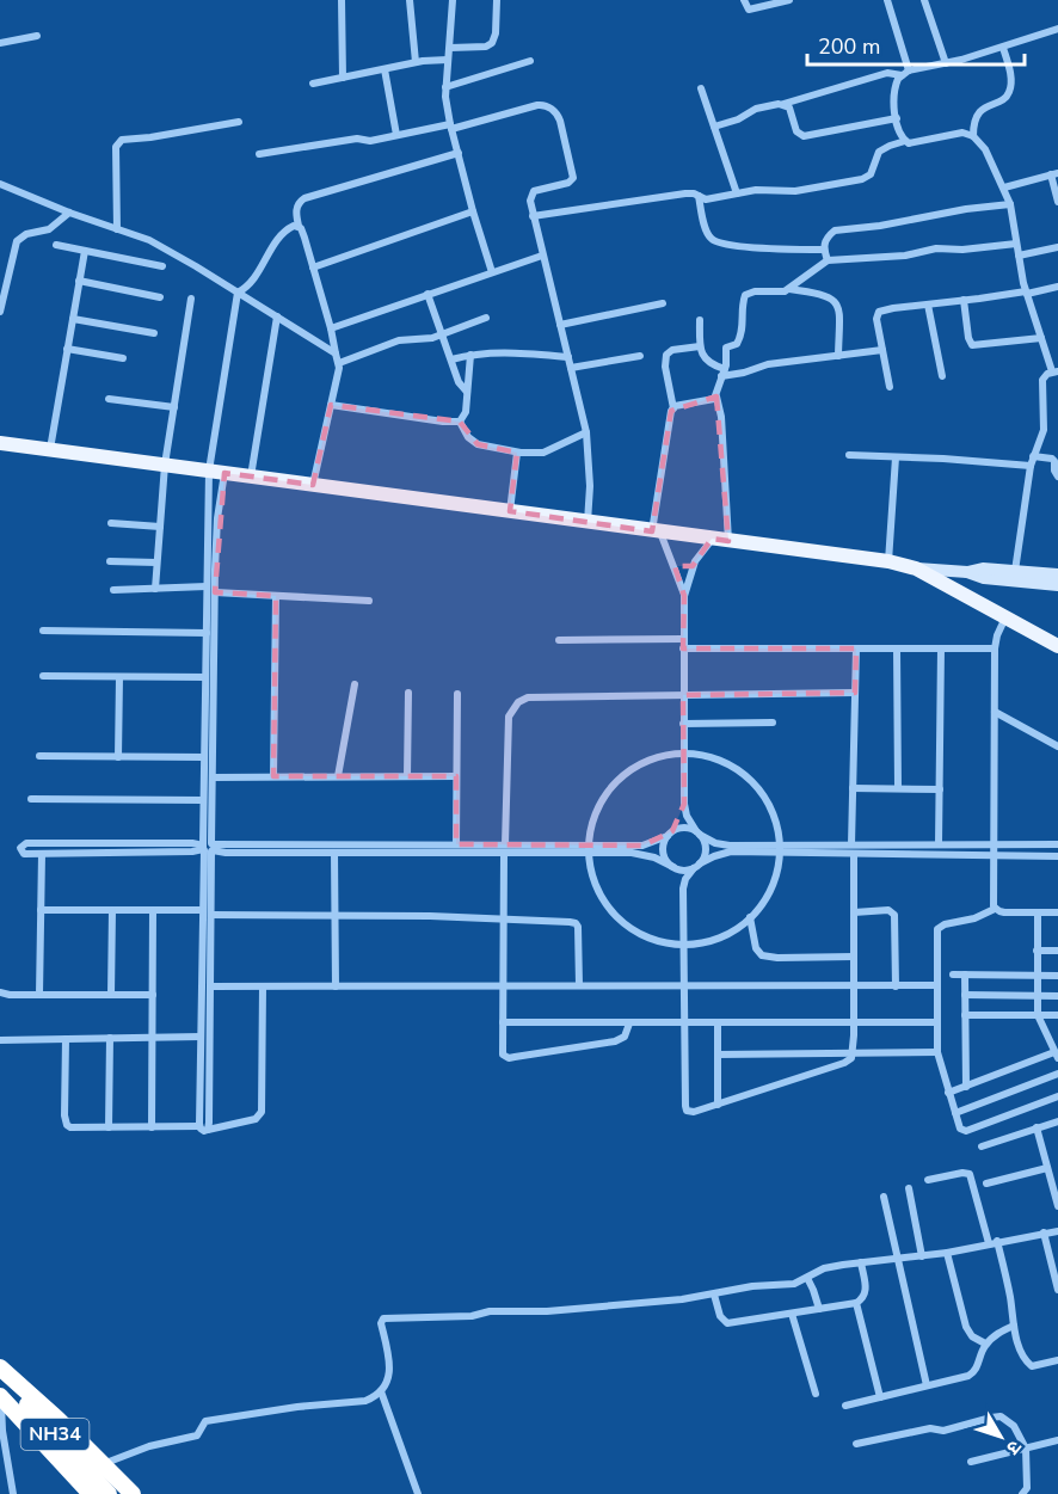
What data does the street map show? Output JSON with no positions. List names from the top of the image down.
{
  "streets": {
    "highway": ["NH34"]
  },
  "scale_bar": "200 m",
  "north": "bottom right"
}
